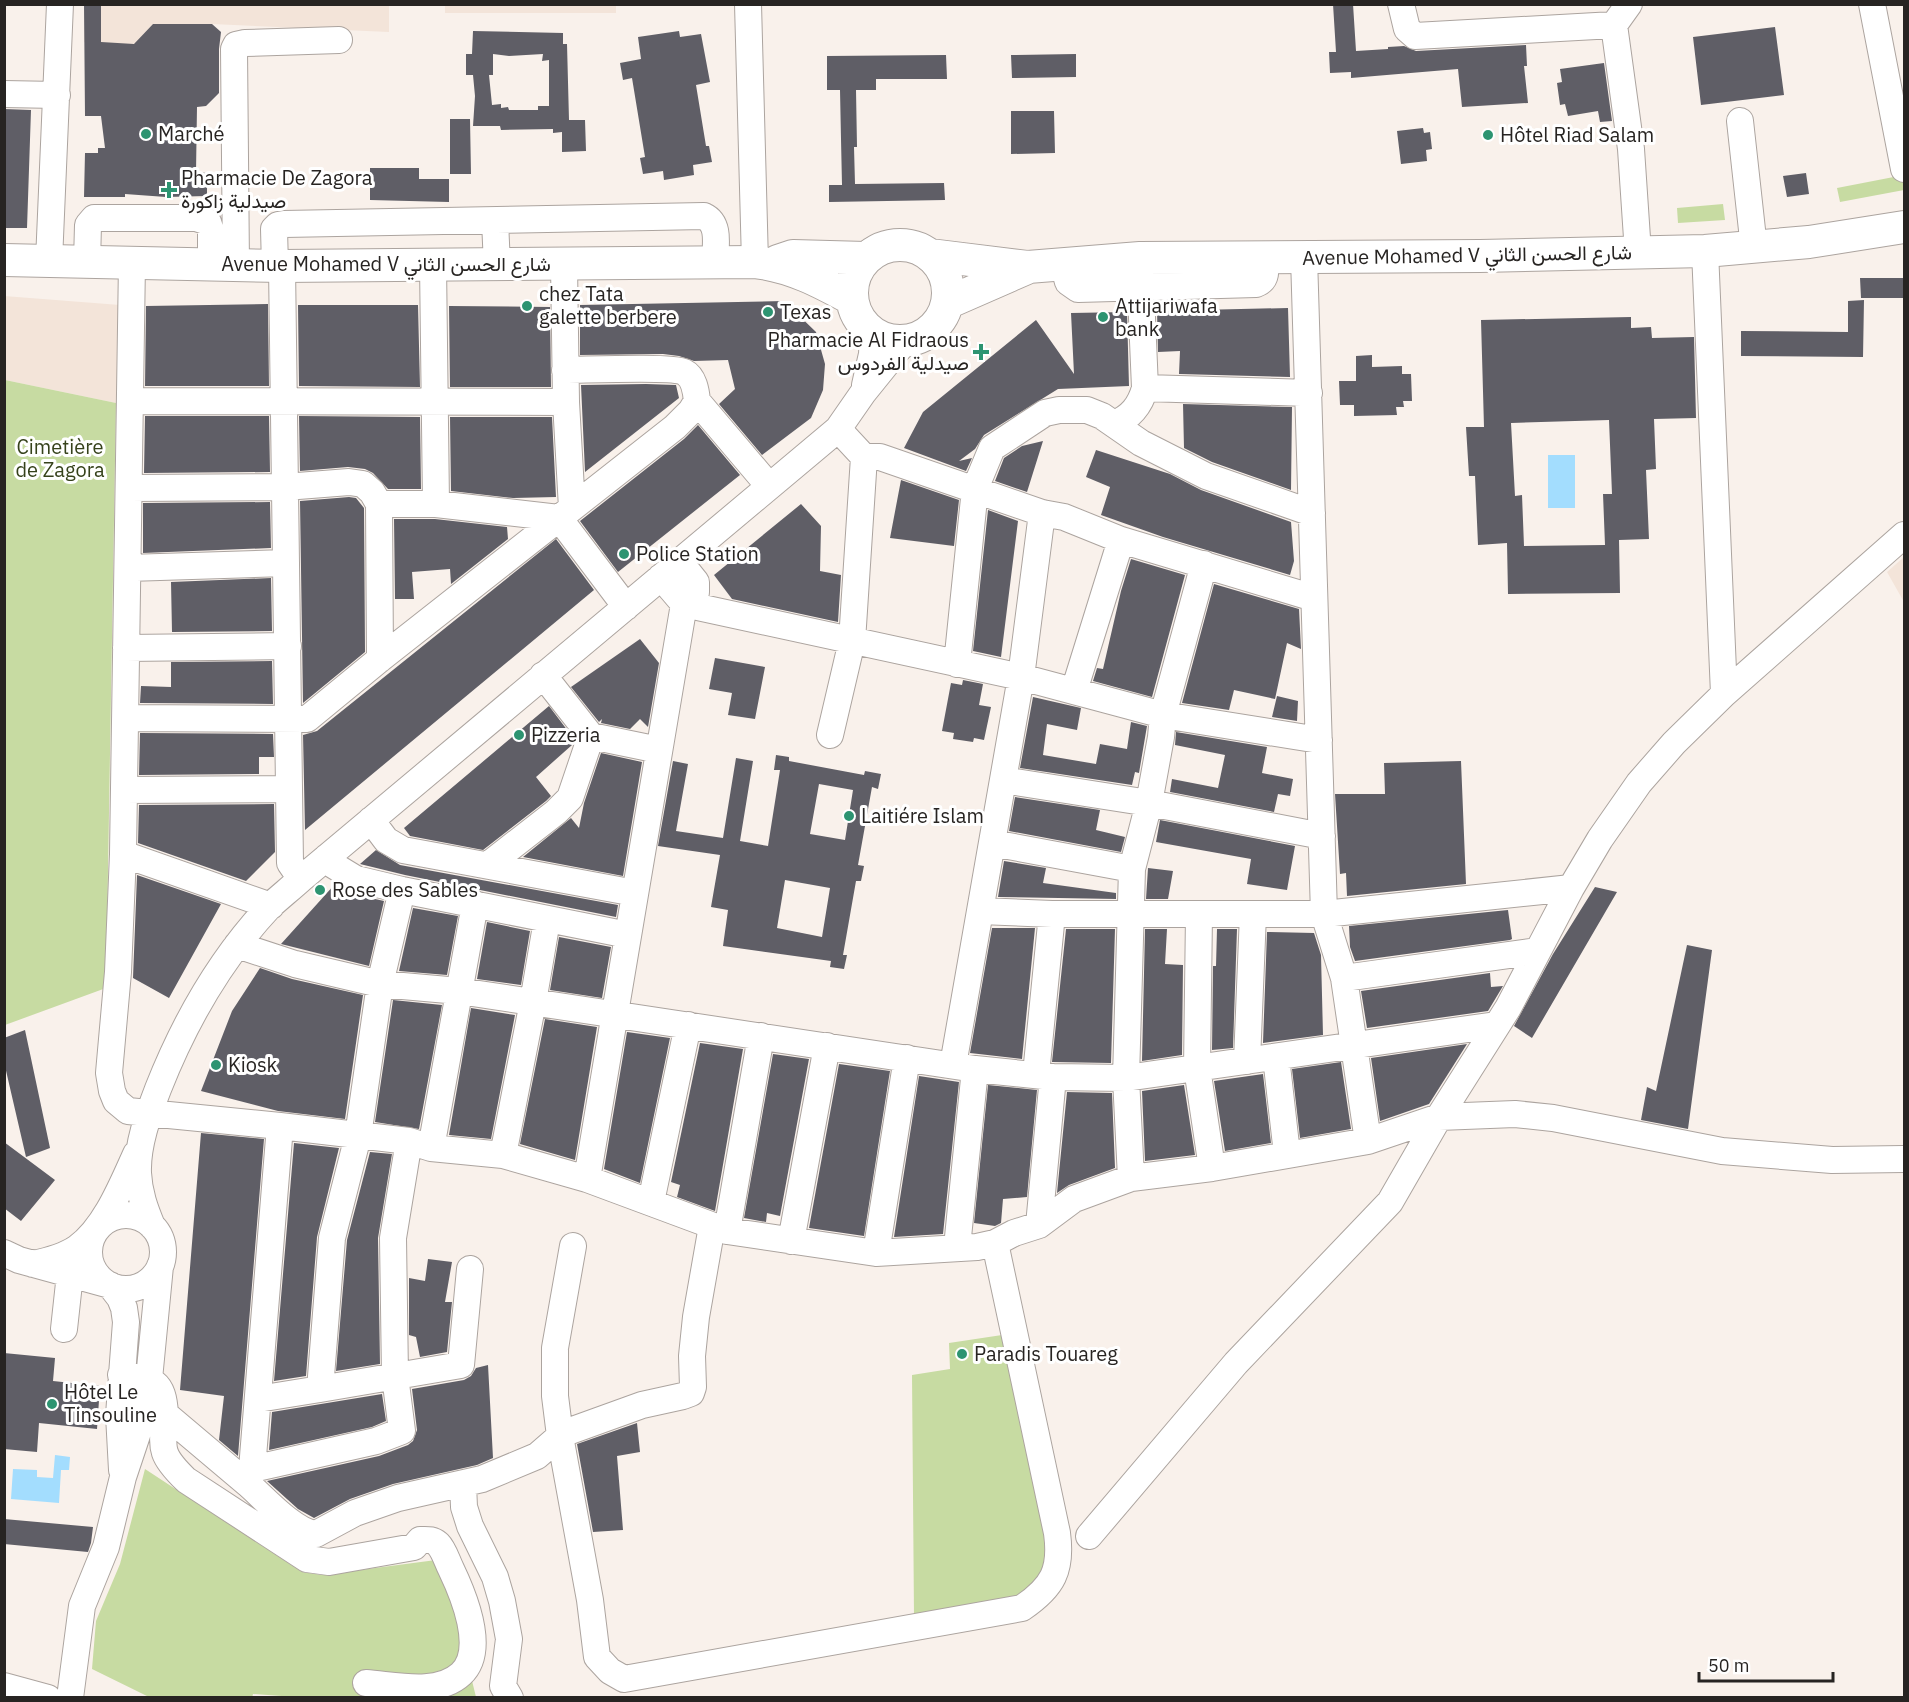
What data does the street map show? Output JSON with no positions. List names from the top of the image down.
{
  "streets": {
    "main road": ["Avenue Mohamed V شارع الحسن الثاني"]
  },
  "parks": ["Cimetière de Zagora"],
  "places": {
    "other": [
      "Marché",
      "Hôtel Riad Salam",
      "chez Tata galette berbere",
      "Texas",
      "Attijariwafa bank",
      "Police Station",
      "Pizzeria",
      "Laitiére Islam",
      "Rose des Sables",
      "Kiosk",
      "Paradis Touareg",
      "Hôtel Le Tinsouline"
    ],
    "health": ["Pharmacie De Zagora صيدلية زاكورة", "Pharmacie Al Fidraous صيدلية الفردوس"]
  },
  "scale_bar": "50 m"
}
